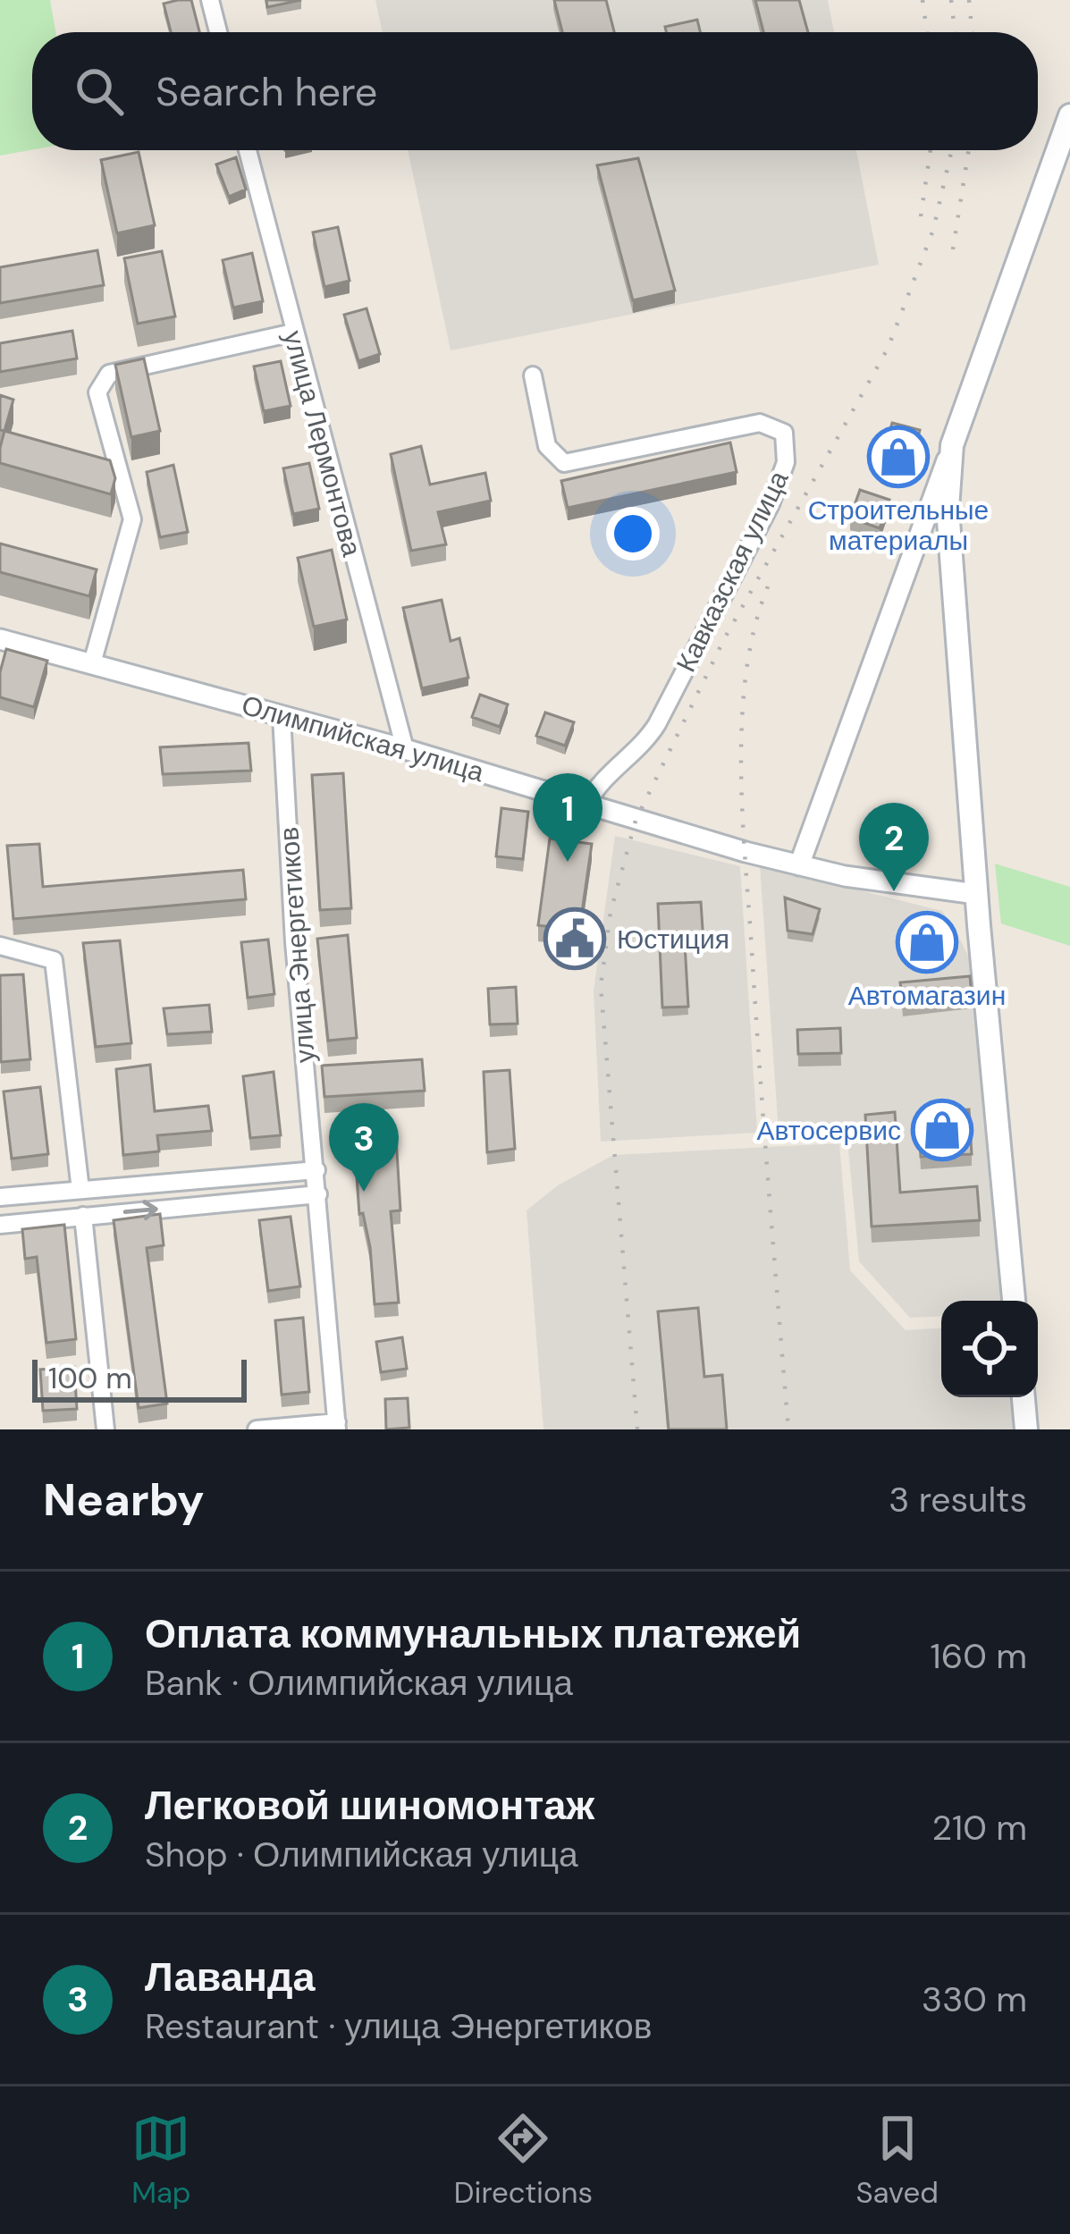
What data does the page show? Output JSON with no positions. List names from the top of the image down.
{
  "streets": {
    "street": [
      "улица Лермонтова",
      "Кавказская улица",
      "Олимпийская улица",
      "улица Энергетиков"
    ]
  },
  "crossings": [
    ["улица Лермонтова", "Олимпийская улица"],
    ["Кавказская улица", "Олимпийская улица"],
    ["Олимпийская улица", "улица Энергетиков"]
  ],
  "places": {
    "shop": ["Строительные материалы", "Автомагазин", "Автосервис"],
    "public building": ["Юстиция"]
  },
  "scale_bar": "100 m",
  "page": {
    "search": "Search here",
    "pins": ["1", "2", "3"],
    "scale": "100 m",
    "heading": ["Nearby", "3 results"],
    "list": [
      {
        "mark": "1",
        "name": "Оплата коммунальных платежей",
        "note": "Bank · Олимпийская улица",
        "value": "160 m"
      },
      {
        "mark": "2",
        "name": "Легковой шиномонтаж",
        "note": "Shop · Олимпийская улица",
        "value": "210 m"
      },
      {
        "mark": "3",
        "name": "Лаванда",
        "note": "Restaurant · улица Энергетиков",
        "value": "330 m"
      }
    ],
    "nav": ["Map", "Directions", "Saved"]
  }
}
